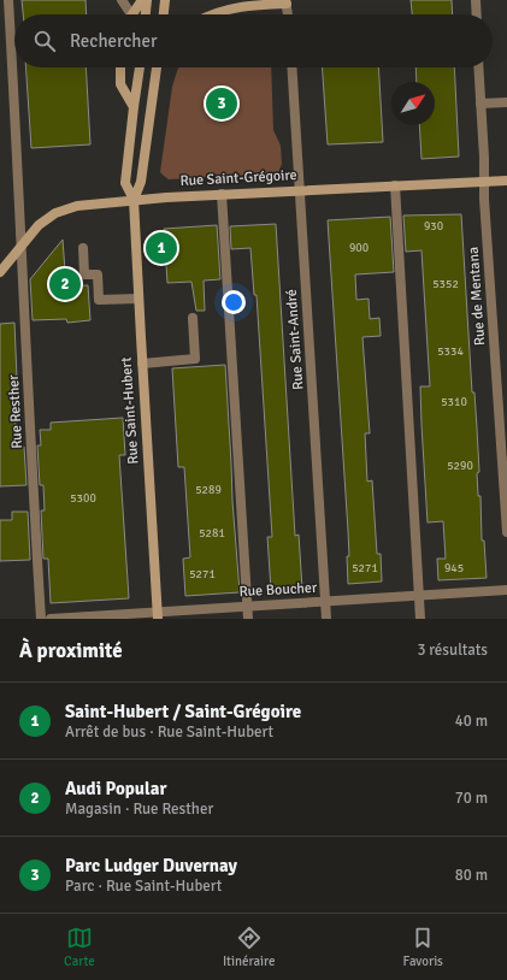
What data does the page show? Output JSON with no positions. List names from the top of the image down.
{
  "streets": {
    "street": [
      "Rue Saint-Grégoire",
      "Rue de Mentana",
      "Rue Saint-André",
      "Rue Saint-Hubert",
      "Rue Resther",
      "Rue Boucher"
    ]
  },
  "crossings": [
    ["Rue Saint-Grégoire", "Rue de Mentana"],
    ["Rue Saint-Grégoire", "Rue Saint-André"],
    ["Rue Saint-Grégoire", "Rue Saint-Hubert"],
    ["Rue Saint-Grégoire", "Rue Resther"],
    ["Rue Saint-André", "Rue Boucher"],
    ["Rue Saint-Hubert", "Rue Boucher"],
    ["Rue Resther", "Rue Boucher"]
  ],
  "house_numbers": [
    "930",
    "900",
    "5352",
    "5334",
    "5310",
    "5290",
    "5289",
    "5300",
    "5281",
    "5271",
    "945",
    "5271"
  ],
  "north": "top right",
  "page": {
    "search": "Rechercher",
    "pins": ["3", "1", "2"],
    "heading": ["À proximité", "3 résultats"],
    "list": [
      {
        "mark": "1",
        "name": "Saint-Hubert / Saint-Grégoire",
        "note": "Arrêt de bus · Rue Saint-Hubert",
        "value": "40 m"
      },
      {
        "mark": "2",
        "name": "Audi Popular",
        "note": "Magasin · Rue Resther",
        "value": "70 m"
      },
      {
        "mark": "3",
        "name": "Parc Ludger Duvernay",
        "note": "Parc · Rue Saint-Hubert",
        "value": "80 m"
      }
    ],
    "nav": ["Carte", "Itinéraire", "Favoris"]
  }
}
